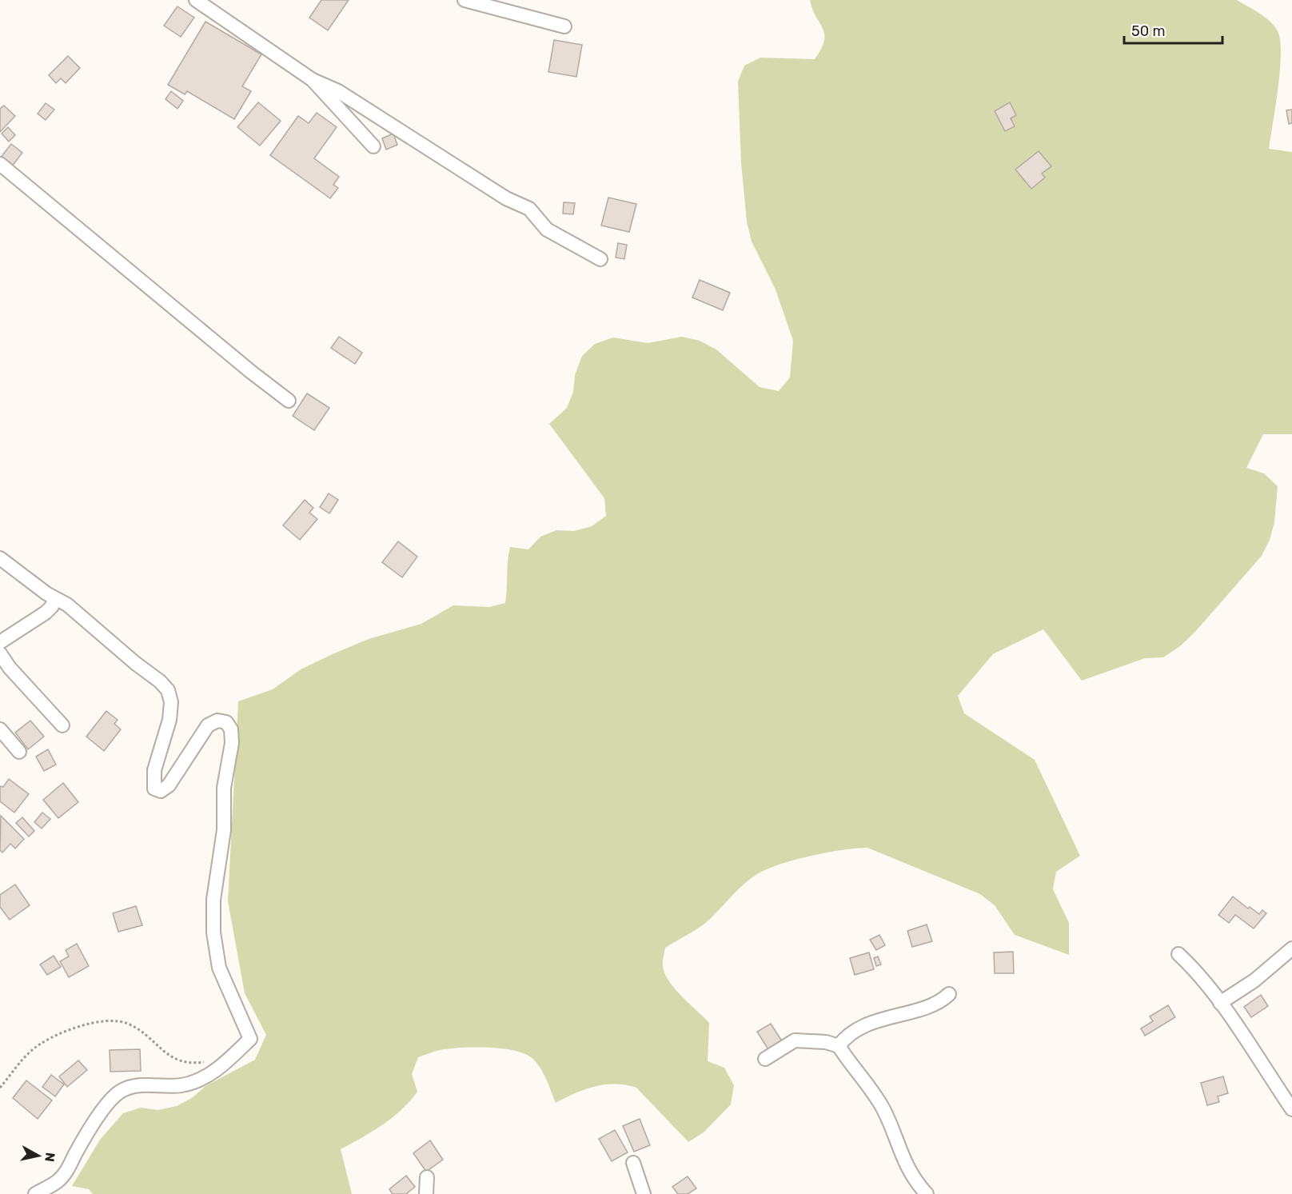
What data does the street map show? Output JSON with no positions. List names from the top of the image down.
{
  "scale_bar": "50 m",
  "north": "right"
}
